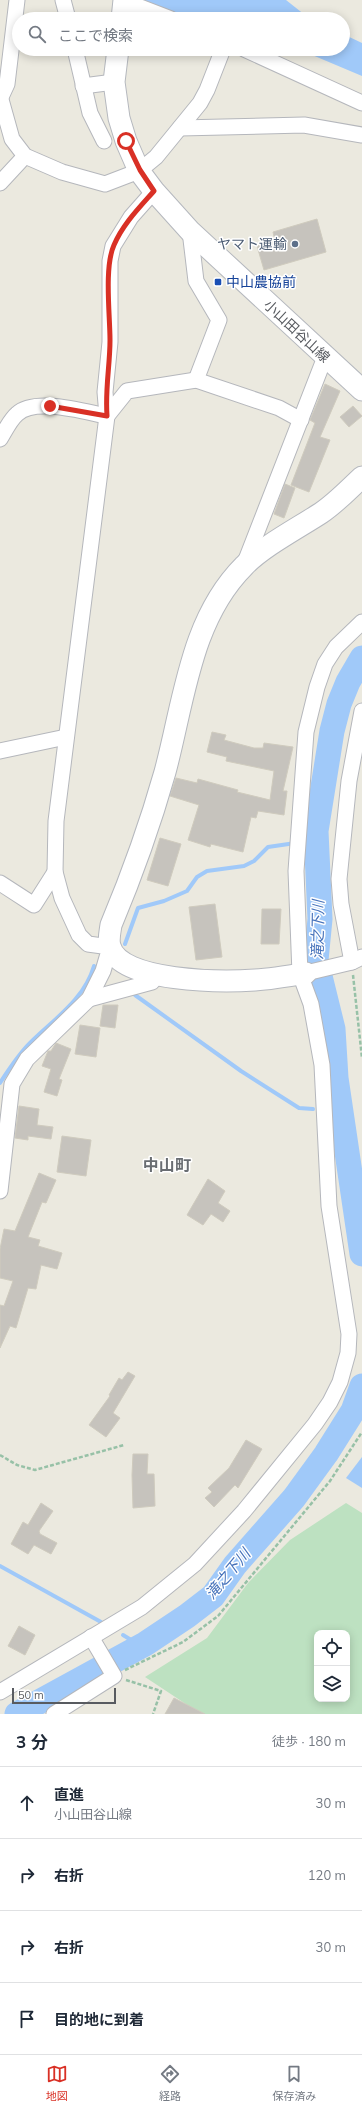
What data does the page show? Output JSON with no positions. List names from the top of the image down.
{
  "streets": {
    "street": ["小山田谷山線"]
  },
  "districts": ["中山町"],
  "water": ["滝之下川"],
  "places": {
    "other": ["ヤマト運輸"],
    "transit": ["中山農協前"]
  },
  "scale_bar": "50 m",
  "page": {
    "search": "ここで検索",
    "scale": "50 m",
    "heading": ["3 分", "徒歩 · 180 m"],
    "list": [
      ["直進", "小山田谷山線", "30 m"],
      ["右折", "120 m"],
      ["右折", "30 m"],
      "目的地に到着"
    ],
    "nav": ["地図", "経路", "保存済み"]
  }
}
